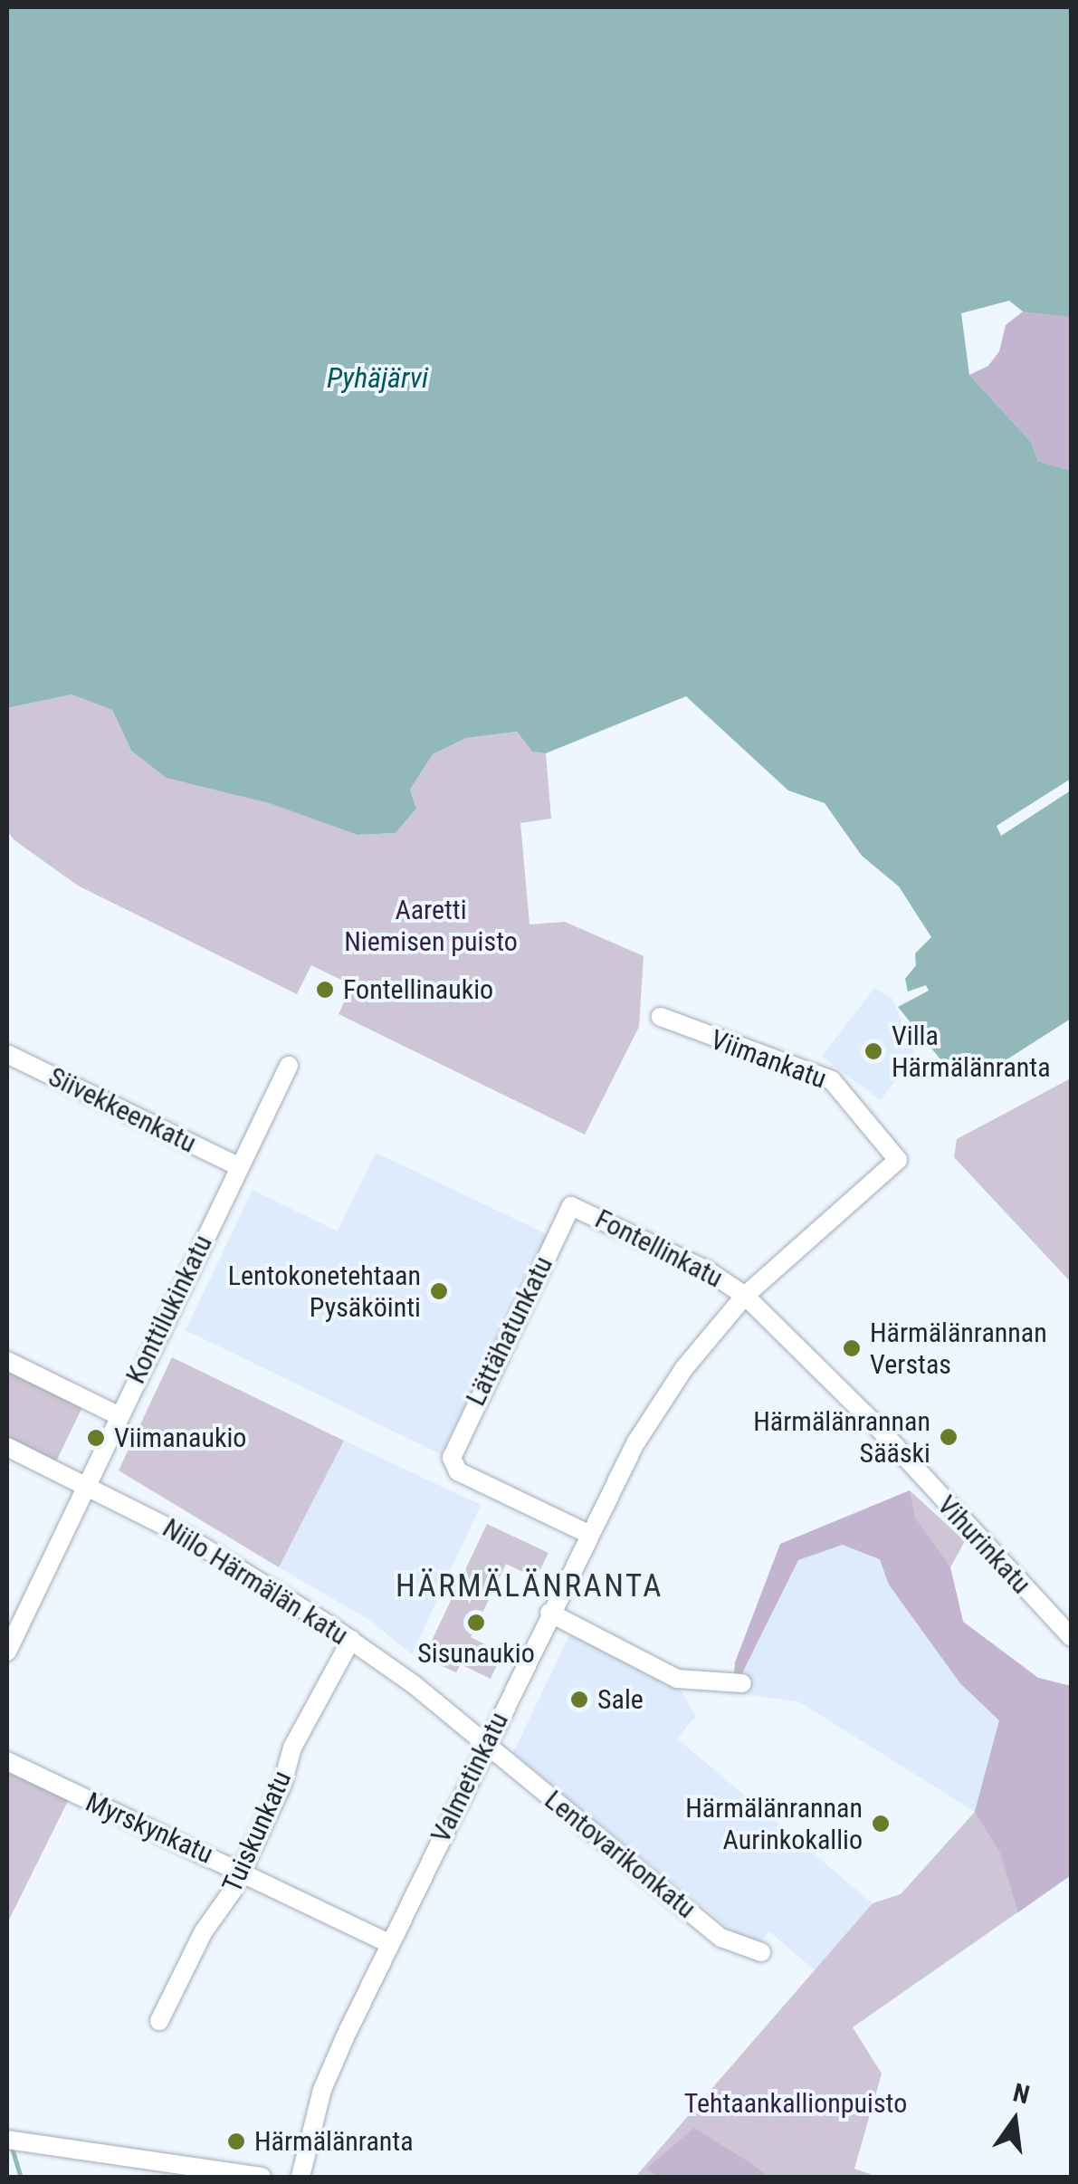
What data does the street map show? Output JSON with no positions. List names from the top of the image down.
{
  "streets": {
    "street": [
      "Viimankatu",
      "Siivekkeenkatu",
      "Fontellinkatu",
      "Konttilukinkatu",
      "Lättähatunkatu",
      "Vihurinkatu",
      "Niilo Härmälän katu",
      "Valmetinkatu",
      "Myrskynkatu",
      "Tuiskunkatu",
      "Lentovarikonkatu"
    ]
  },
  "crossings": [
    ["Viimankatu", "Valmetinkatu"],
    ["Siivekkeenkatu", "Konttilukinkatu"],
    ["Fontellinkatu", "Lättähatunkatu"],
    ["Fontellinkatu", "Vihurinkatu"],
    ["Fontellinkatu", "Valmetinkatu"],
    ["Konttilukinkatu", "Niilo Härmälän katu"],
    ["Lättähatunkatu", "Valmetinkatu"],
    ["Vihurinkatu", "Valmetinkatu"],
    ["Niilo Härmälän katu", "Valmetinkatu"],
    ["Niilo Härmälän katu", "Tuiskunkatu"],
    ["Niilo Härmälän katu", "Lentovarikonkatu"],
    ["Valmetinkatu", "Myrskynkatu"],
    ["Valmetinkatu", "Lentovarikonkatu"],
    ["Myrskynkatu", "Tuiskunkatu"]
  ],
  "districts": ["HÄRMÄLÄNRANTA"],
  "water": ["Pyhäjärvi"],
  "parks": ["Aaretti Niemisen puisto", "Tehtaankallionpuisto"],
  "places": [
    "Fontellinaukio",
    "Villa Härmälänranta",
    "Lentokonetehtaan Pysäköinti",
    "Härmälänrannan Verstas",
    "Härmälänrannan Sääski",
    "Viimanaukio",
    "Sisunaukio",
    "Sale",
    "Härmälänrannan Aurinkokallio",
    "Härmälänranta"
  ],
  "north": "top"
}
